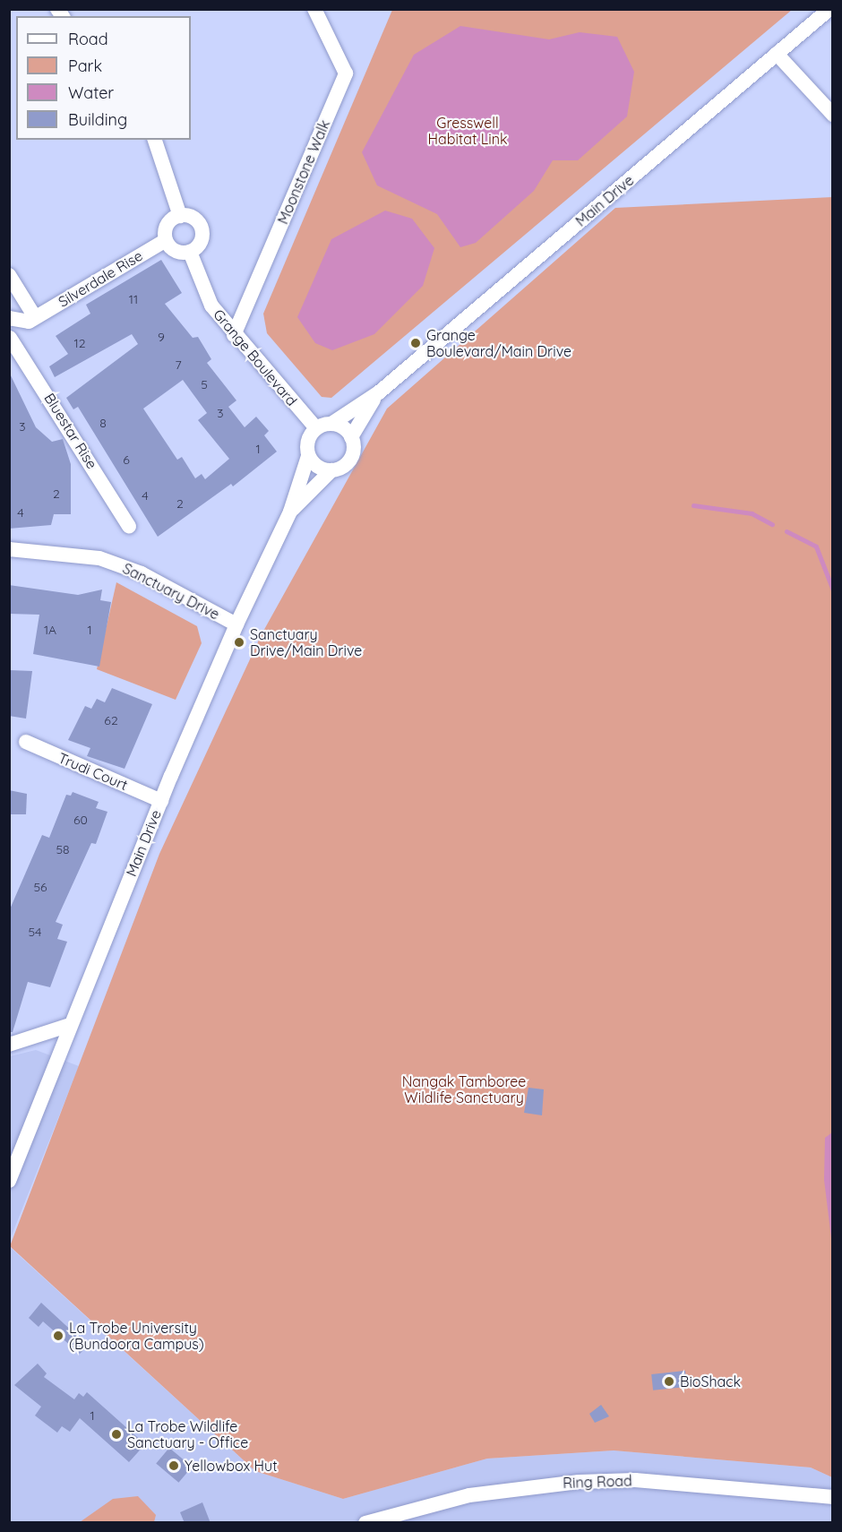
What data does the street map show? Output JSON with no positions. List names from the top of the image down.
{
  "streets": {
    "street": [
      "Moonstone Walk",
      "Main Drive",
      "Silverdale Rise",
      "Grange Boulevard",
      "Bluestar Rise",
      "Sanctuary Drive",
      "Trudi Court",
      "Ring Road"
    ]
  },
  "crossings": [
    ["Moonstone Walk", "Grange Boulevard"],
    ["Main Drive", "Grange Boulevard"],
    ["Main Drive", "Sanctuary Drive"],
    ["Main Drive", "Trudi Court"],
    ["Silverdale Rise", "Grange Boulevard"],
    ["Silverdale Rise", "Bluestar Rise"]
  ],
  "parks": ["Gresswell Habitat Link", "Nangak Tamboree Wildlife Sanctuary"],
  "places": [
    "Grange Boulevard/Main Drive",
    "Sanctuary Drive/Main Drive",
    "La Trobe University (Bundoora Campus)",
    "BioShack",
    "La Trobe Wildlife Sanctuary - Office",
    "Yellowbox Hut"
  ],
  "house_numbers": [
    "11",
    "9",
    "12",
    "7",
    "5",
    "3",
    "8",
    "3",
    "1",
    "6",
    "2",
    "4",
    "2",
    "4",
    "1A",
    "1",
    "62",
    "60",
    "58",
    "56",
    "54",
    "1"
  ],
  "legend": [
    "Road",
    "Park",
    "Water",
    "Building"
  ]
}
